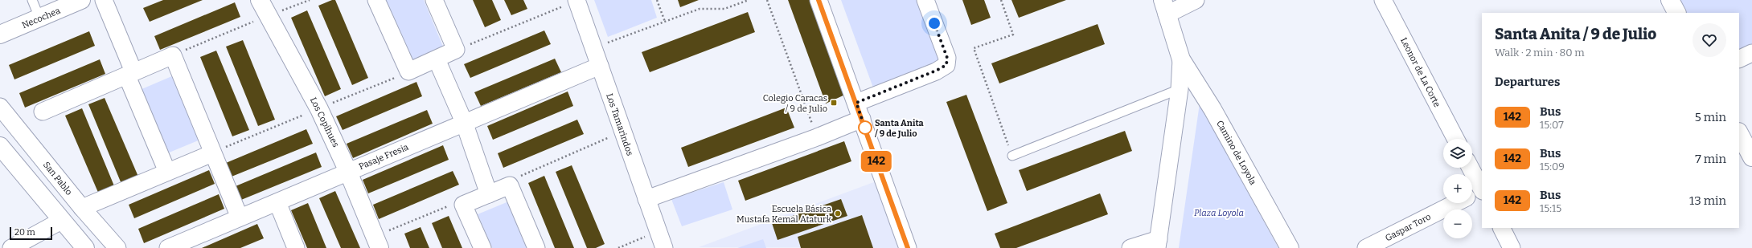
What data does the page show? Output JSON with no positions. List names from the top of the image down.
{
  "streets": {
    "street": [
      "Necochea",
      "Leonor de La Corte",
      "Los Copihues",
      "Los Tamarindos",
      "Camino de Loyola",
      "Pasaje Fresia",
      "San Pablo",
      "Gaspar Toro"
    ]
  },
  "crossings": [
    ["Los Copihues", "Pasaje Fresia"],
    ["Los Tamarindos", "Pasaje Fresia"]
  ],
  "parks": ["Plaza Loyola"],
  "places": {
    "transit": ["Colegio Caracas / 9 de Julio"],
    "other": ["Santa Anita / 9 de Julio", "Escuela Básica Mustafa Kemal Ataturk"]
  },
  "lines": ["bus line 142"],
  "scale_bar": "20 m",
  "page": {
    "on_map": "142",
    "heading": [
      ["Santa Anita / 9 de Julio", "Walk · 2 min · 80 m"],
      "Departures"
    ],
    "list": [
      {
        "mark": "142",
        "name": "Bus",
        "note": "15:07",
        "value": "5 min"
      },
      {
        "mark": "142",
        "name": "Bus",
        "note": "15:09",
        "value": "7 min"
      },
      {
        "mark": "142",
        "name": "Bus",
        "note": "15:15",
        "value": "13 min"
      }
    ],
    "map_buttons": ["+", "−"],
    "scale": "20 m"
  }
}
